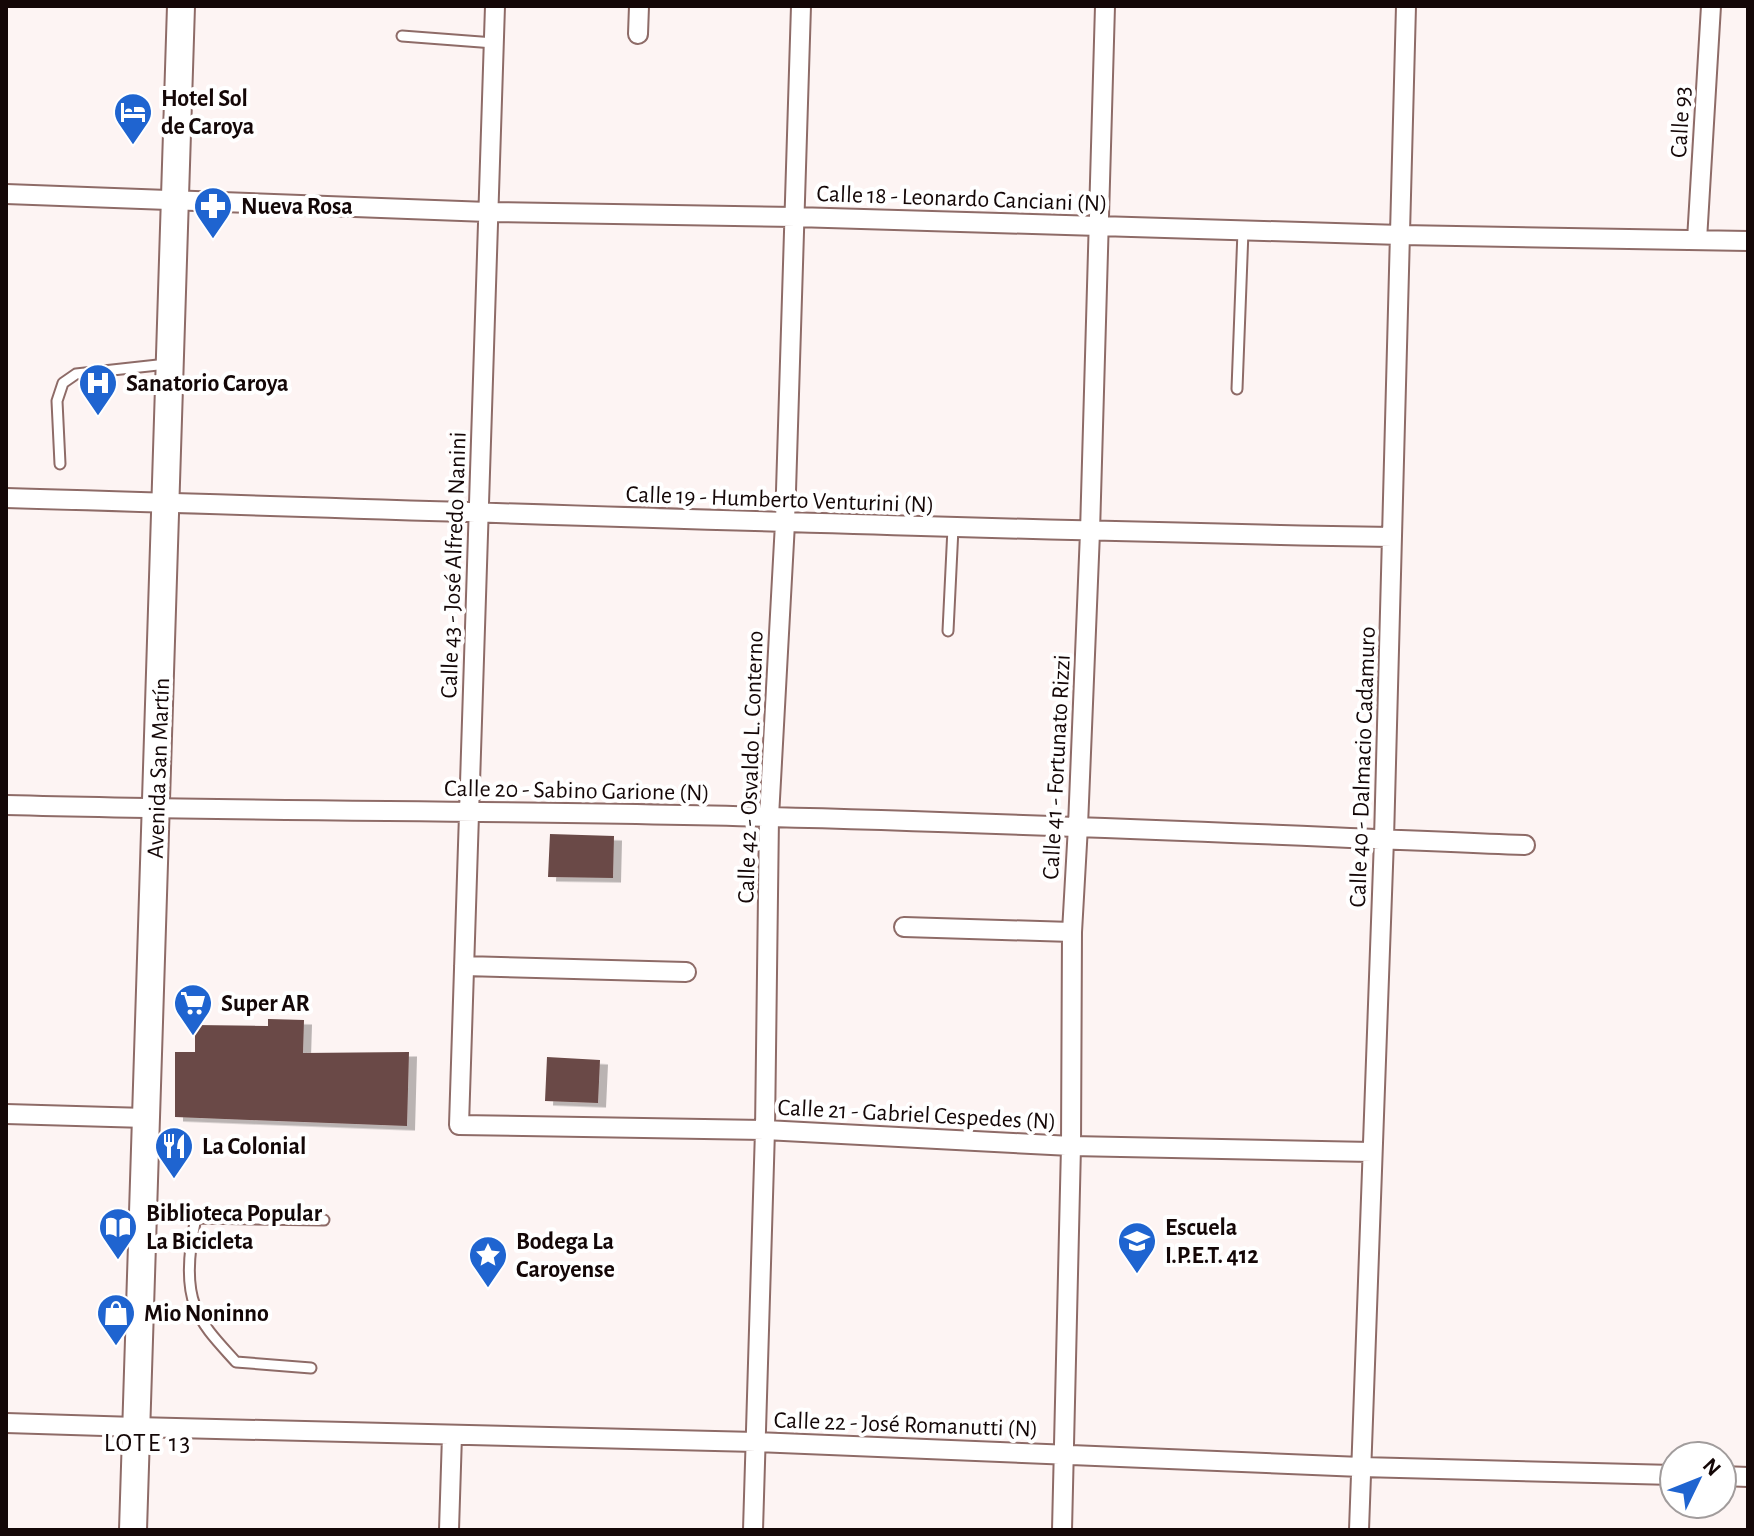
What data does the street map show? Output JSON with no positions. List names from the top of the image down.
{
  "streets": {
    "main road": ["Avenida San Martín"],
    "street": [
      "Calle 93",
      "Calle 18 - Leonardo Canciani (N)",
      "Calle 19 - Humberto Venturini (N)",
      "Calle 43 - José Alfredo Nanini",
      "Calle 42 - Osvaldo L. Conterno",
      "Calle 41 - Fortunato Rizzi",
      "Calle 40 - Dalmacio Cadamuro",
      "Calle 20 - Sabino Garione (N)",
      "Calle 21 - Gabriel Cespedes (N)",
      "Calle 22 - José Romanutti (N)"
    ]
  },
  "crossings": [
    ["Calle 93", "Calle 18 - Leonardo Canciani (N)"],
    ["Calle 18 - Leonardo Canciani (N)", "Calle 43 - José Alfredo Nanini"],
    ["Calle 18 - Leonardo Canciani (N)", "Calle 42 - Osvaldo L. Conterno"],
    ["Calle 18 - Leonardo Canciani (N)", "Calle 41 - Fortunato Rizzi"],
    ["Calle 18 - Leonardo Canciani (N)", "Calle 40 - Dalmacio Cadamuro"],
    ["Calle 18 - Leonardo Canciani (N)", "Avenida San Martín"],
    ["Calle 19 - Humberto Venturini (N)", "Calle 43 - José Alfredo Nanini"],
    ["Calle 19 - Humberto Venturini (N)", "Calle 42 - Osvaldo L. Conterno"],
    ["Calle 19 - Humberto Venturini (N)", "Calle 41 - Fortunato Rizzi"],
    ["Calle 19 - Humberto Venturini (N)", "Calle 40 - Dalmacio Cadamuro"],
    ["Calle 19 - Humberto Venturini (N)", "Avenida San Martín"],
    ["Calle 43 - José Alfredo Nanini", "Calle 20 - Sabino Garione (N)"],
    ["Calle 43 - José Alfredo Nanini", "Calle 21 - Gabriel Cespedes (N)"],
    ["Calle 42 - Osvaldo L. Conterno", "Calle 20 - Sabino Garione (N)"],
    ["Calle 42 - Osvaldo L. Conterno", "Calle 21 - Gabriel Cespedes (N)"],
    ["Calle 42 - Osvaldo L. Conterno", "Calle 22 - José Romanutti (N)"],
    ["Calle 41 - Fortunato Rizzi", "Calle 20 - Sabino Garione (N)"],
    ["Calle 41 - Fortunato Rizzi", "Calle 21 - Gabriel Cespedes (N)"],
    ["Calle 41 - Fortunato Rizzi", "Calle 22 - José Romanutti (N)"],
    ["Calle 40 - Dalmacio Cadamuro", "Calle 20 - Sabino Garione (N)"],
    ["Calle 40 - Dalmacio Cadamuro", "Calle 21 - Gabriel Cespedes (N)"],
    ["Calle 40 - Dalmacio Cadamuro", "Calle 22 - José Romanutti (N)"],
    ["Avenida San Martín", "Calle 20 - Sabino Garione (N)"],
    ["Avenida San Martín", "Calle 22 - José Romanutti (N)"]
  ],
  "districts": ["LOTE 13"],
  "places": {
    "hotel": ["Hotel Sol de Caroya"],
    "pharmacy": ["Nueva Rosa"],
    "hospital": ["Sanatorio Caroya"],
    "supermarket": ["Super AR"],
    "restaurant": ["La Colonial"],
    "library": ["Biblioteca Popular La Bicicleta"],
    "school or university": ["Escuela I.P.E.T. 412"],
    "place": ["Bodega La Caroyense"],
    "shop": ["Mio Noninno"]
  },
  "north": "top right"
}
